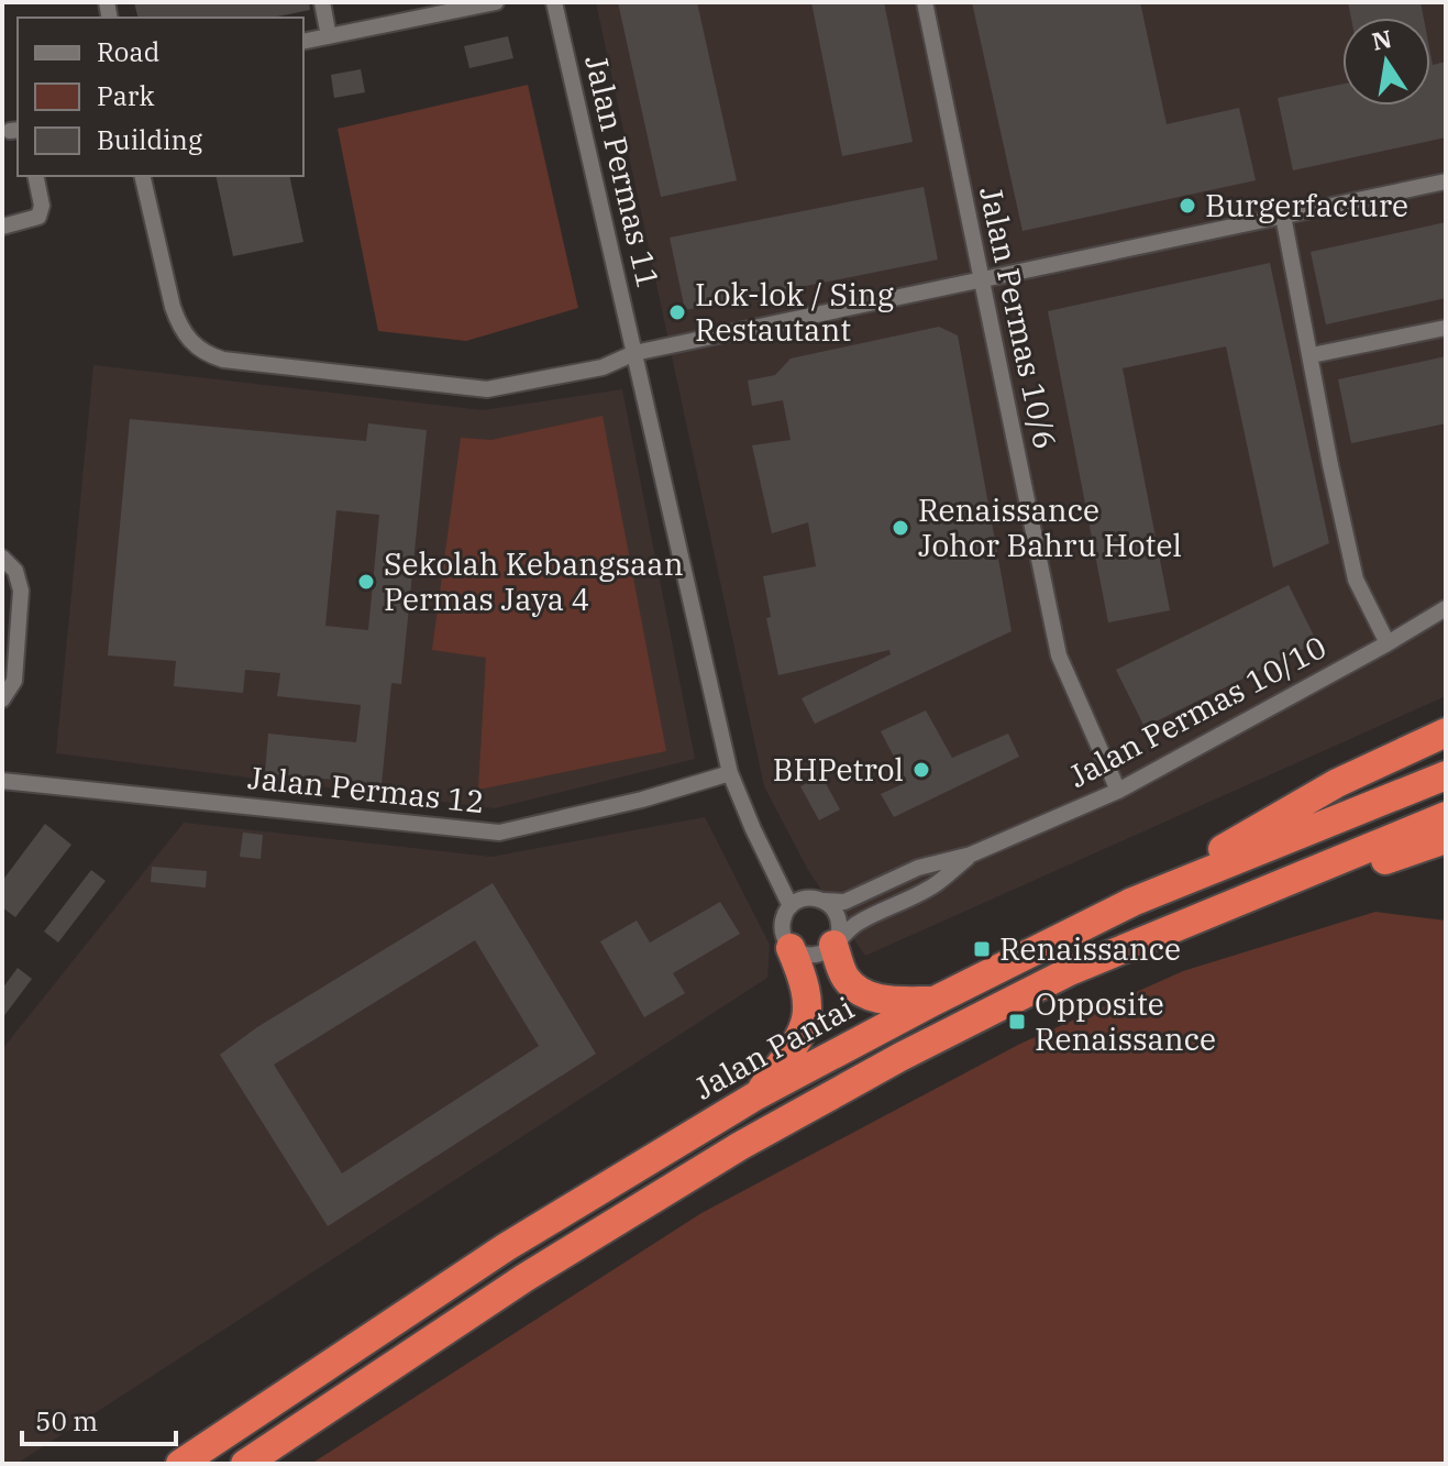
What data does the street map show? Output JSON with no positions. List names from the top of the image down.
{
  "streets": {
    "highway": ["Jalan Pantai"],
    "street": [
      "Jalan Permas 11",
      "Jalan Permas 10/6",
      "Jalan Permas 10/10",
      "Jalan Permas 12"
    ]
  },
  "crossings": [
    ["Jalan Permas 11", "Jalan Permas 12"],
    ["Jalan Permas 10/6", "Jalan Permas 10/10"]
  ],
  "places": {
    "other": [
      "Burgerfacture",
      "Lok-lok / Sing Restautant",
      "Renaissance Johor Bahru Hotel",
      "Sekolah Kebangsaan Permas Jaya 4",
      "BHPetrol"
    ],
    "transit": ["Renaissance", "Opposite Renaissance"]
  },
  "legend": ["Road", "Park", "Building"],
  "scale_bar": "50 m",
  "north": "top"
}
